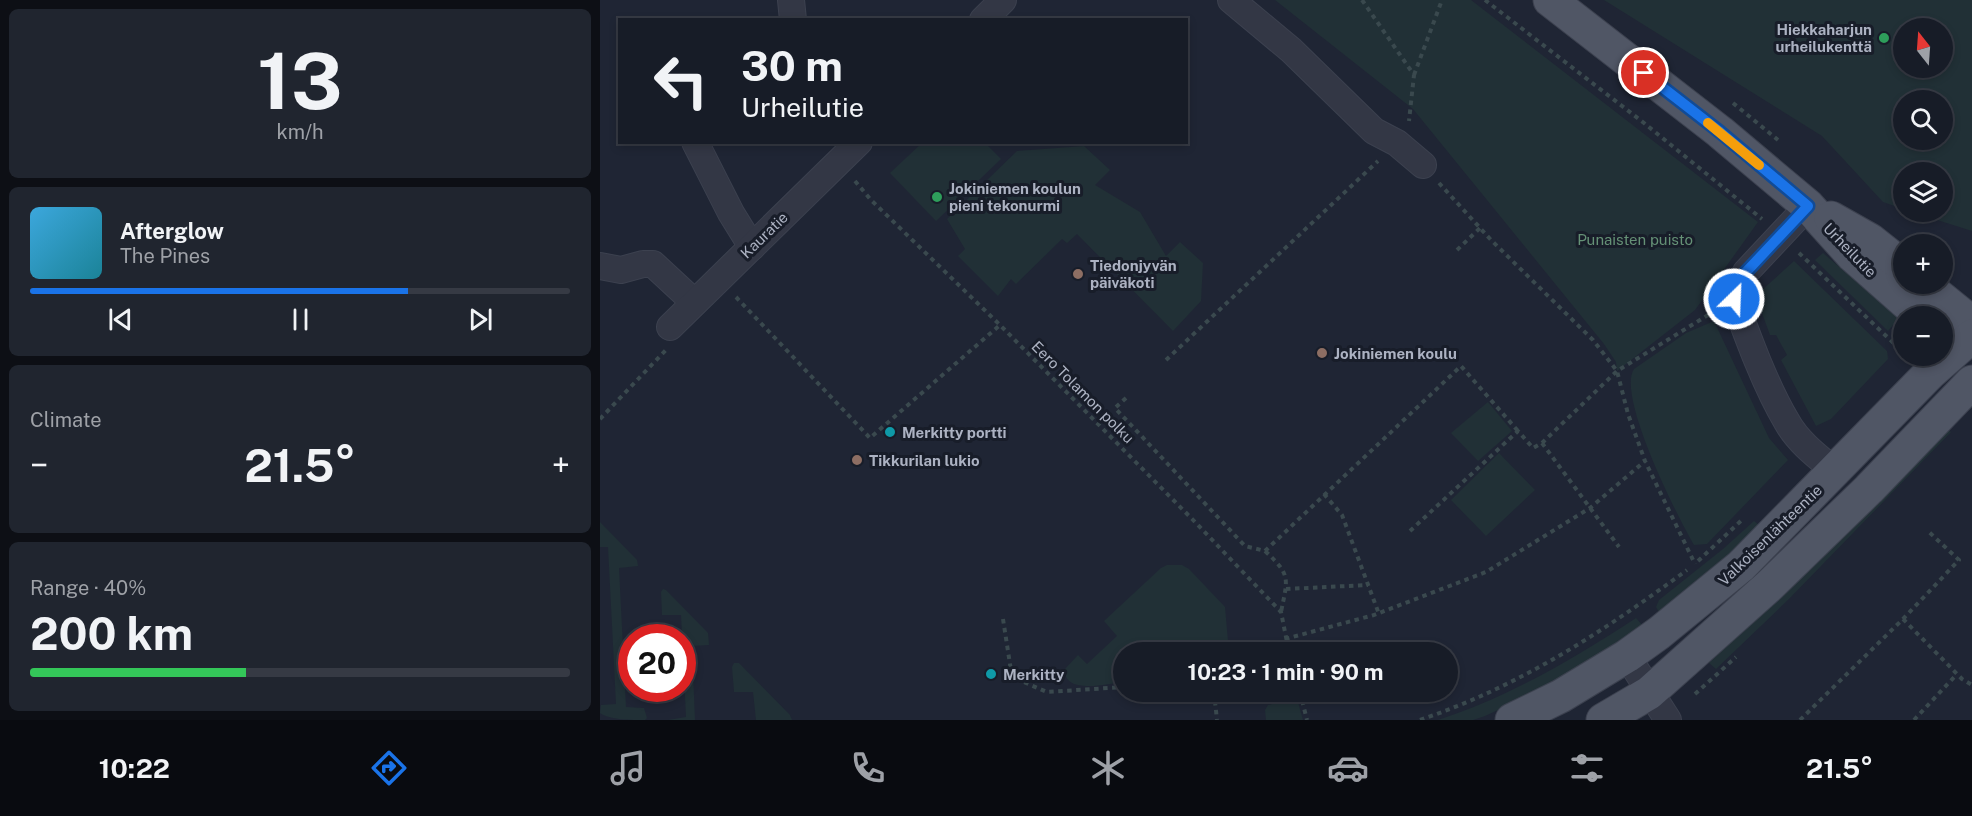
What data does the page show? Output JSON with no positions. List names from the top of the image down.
{
  "streets": {
    "main road": ["Urheilutie", "Valkoisenlähteentie"],
    "street": ["Kauratie"],
    "path": ["Eero Tolamon polku"]
  },
  "crossings": [
    ["Kauratie", "Eero Tolamon polku"]
  ],
  "parks": ["Punaisten puisto"],
  "places": [
    "Hiekkaharjun urheilukenttä",
    "Jokiniemen koulun pieni tekonurmi",
    "Tiedonjyvän päiväkoti",
    "Jokiniemen koulu",
    "Merkitty portti",
    "Tikkurilan lukio",
    "Merkitty"
  ],
  "north": "top",
  "page": {
    "tile": [
      ["13", "km/h"],
      "Climate",
      ["Range · 40%", "200 km"]
    ],
    "map_buttons": ["+", "−"],
    "turn": ["30 m", "Urheilutie"],
    "song": ["Afterglow", "The Pines"],
    "heat": ["−", "21.5°", "+"],
    "limit": "20",
    "trip": "10:23 · 1 min · 90 m",
    "tabs": ["10:22", "21.5°"]
  }
}
